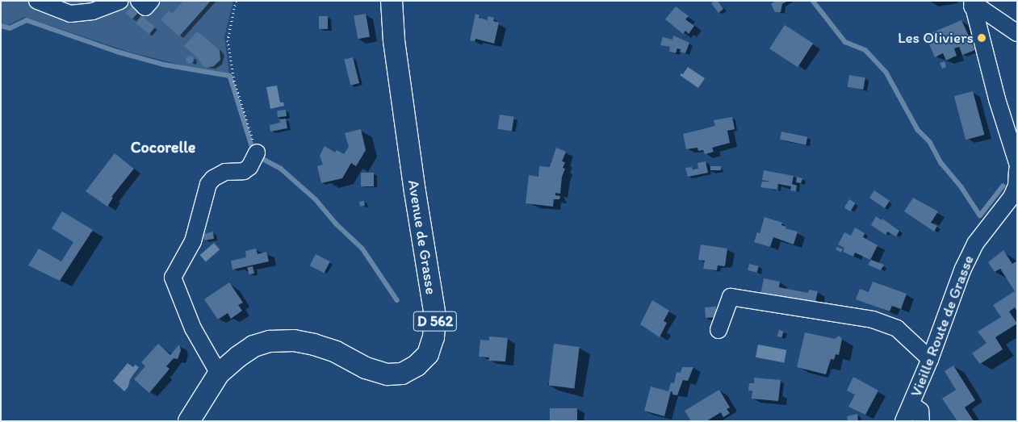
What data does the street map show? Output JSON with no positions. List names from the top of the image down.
{
  "streets": {
    "main road": ["Avenue de Grasse", "D 562"],
    "street": ["Vieille Route de Grasse"]
  },
  "districts": ["Cocorelle"],
  "places": ["Les Oliviers"]
}
